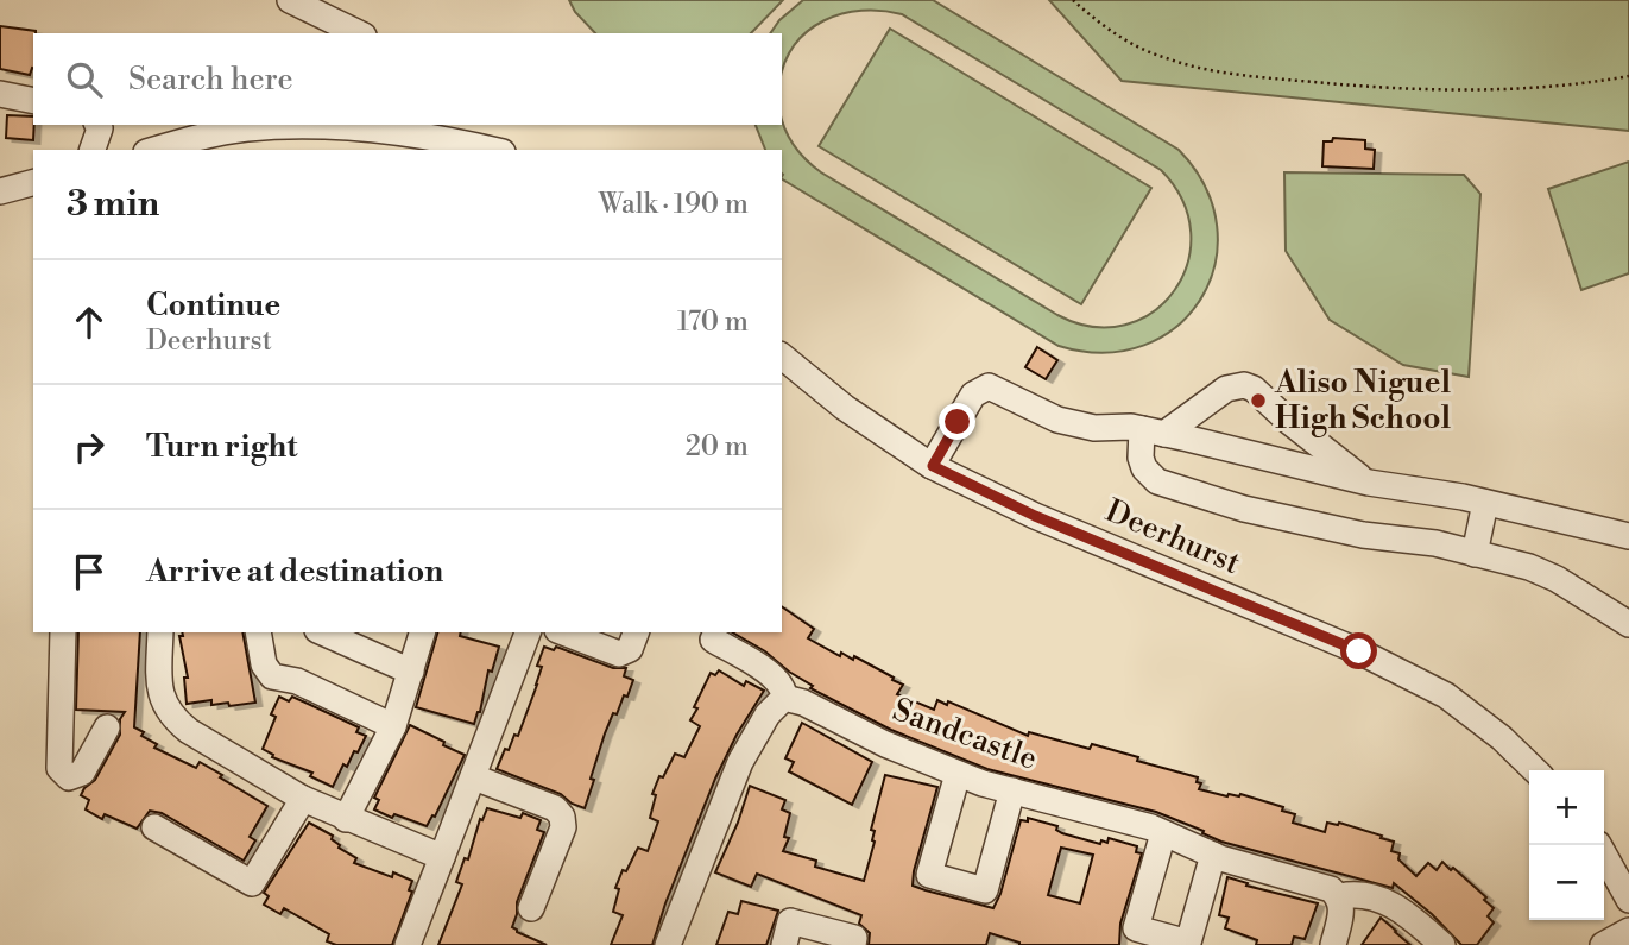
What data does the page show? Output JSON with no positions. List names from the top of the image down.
{
  "streets": {
    "street": ["Deerhurst", "Sandcastle"]
  },
  "places": ["Aliso Niguel High School"],
  "page": {
    "search": "Search here",
    "heading": ["3 min", "Walk · 190 m"],
    "list": [
      ["Continue", "Deerhurst", "170 m"],
      ["Turn right", "20 m"],
      "Arrive at destination"
    ],
    "map_buttons": ["+", "−"]
  }
}
